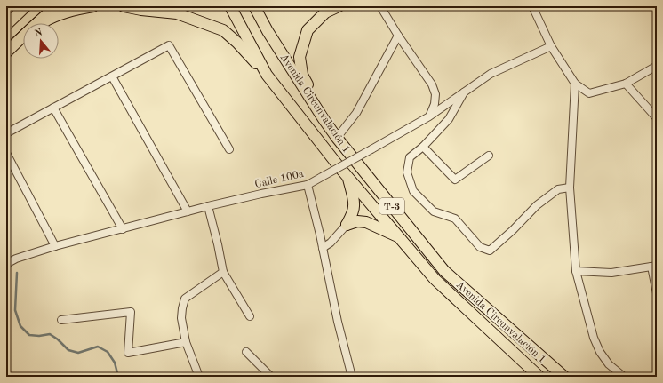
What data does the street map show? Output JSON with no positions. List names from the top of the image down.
{
  "streets": {
    "main road": ["Avenida Circunvalación 1", "T-3"],
    "street": ["Calle 100a"]
  },
  "north": "top"
}
